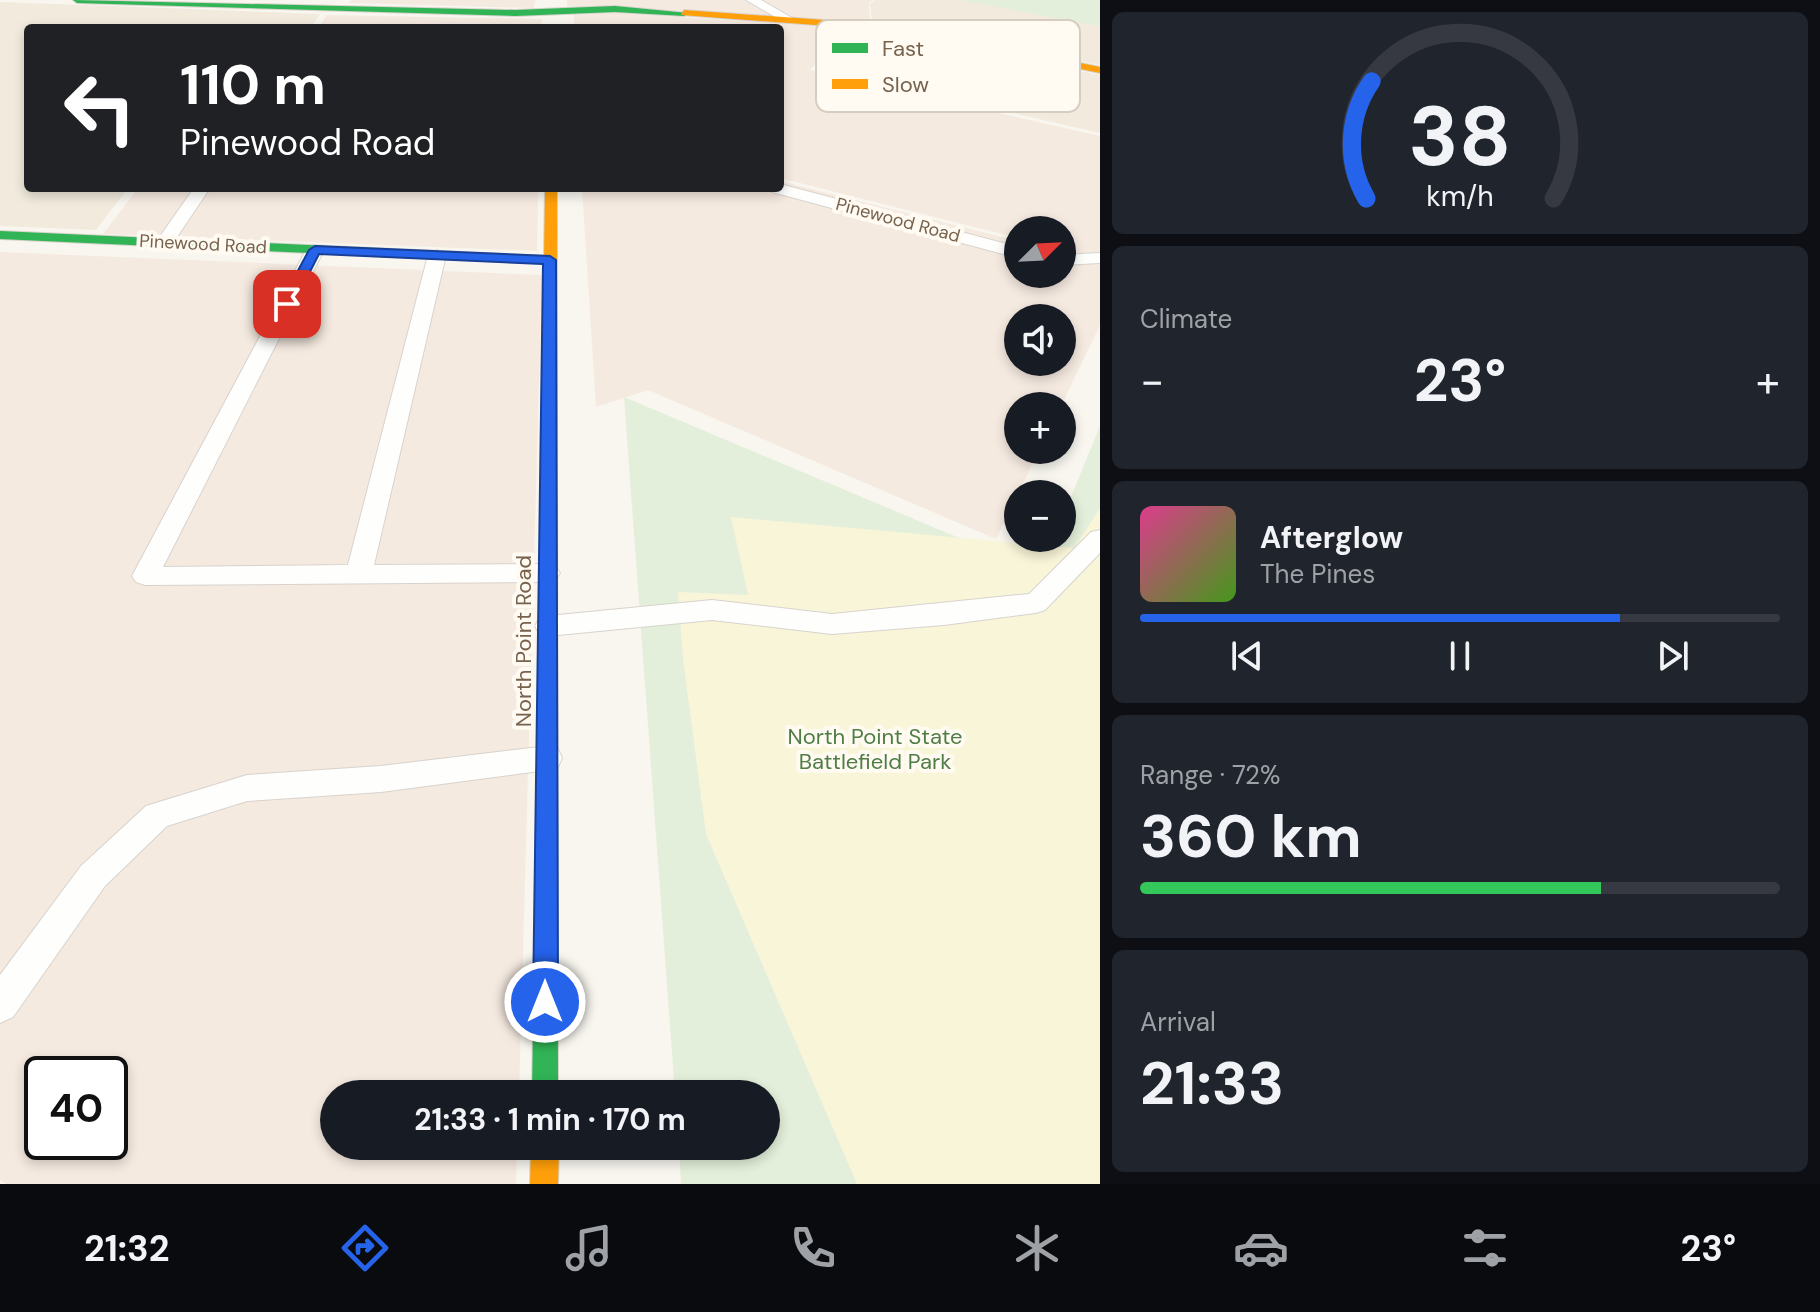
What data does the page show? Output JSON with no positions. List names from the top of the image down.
{
  "streets": {
    "street": ["Pinewood Road", "North Point Road"]
  },
  "crossings": [
    ["Pinewood Road", "North Point Road"]
  ],
  "parks": ["North Point State Battlefield Park"],
  "legend": ["Fast", "Slow"],
  "north": "top right",
  "page": {
    "turn": ["110 m", "Pinewood Road"],
    "map_buttons": ["+", "−"],
    "tile": [
      "Climate",
      ["Range · 72%", "360 km"],
      ["Arrival", "21:33"]
    ],
    "heat": ["−", "23°", "+"],
    "song": ["Afterglow", "The Pines"],
    "limit": "40",
    "trip": "21:33 · 1 min · 170 m",
    "tabs": ["21:32", "23°"],
    "gauge": ["38", "km/h"]
  }
}
